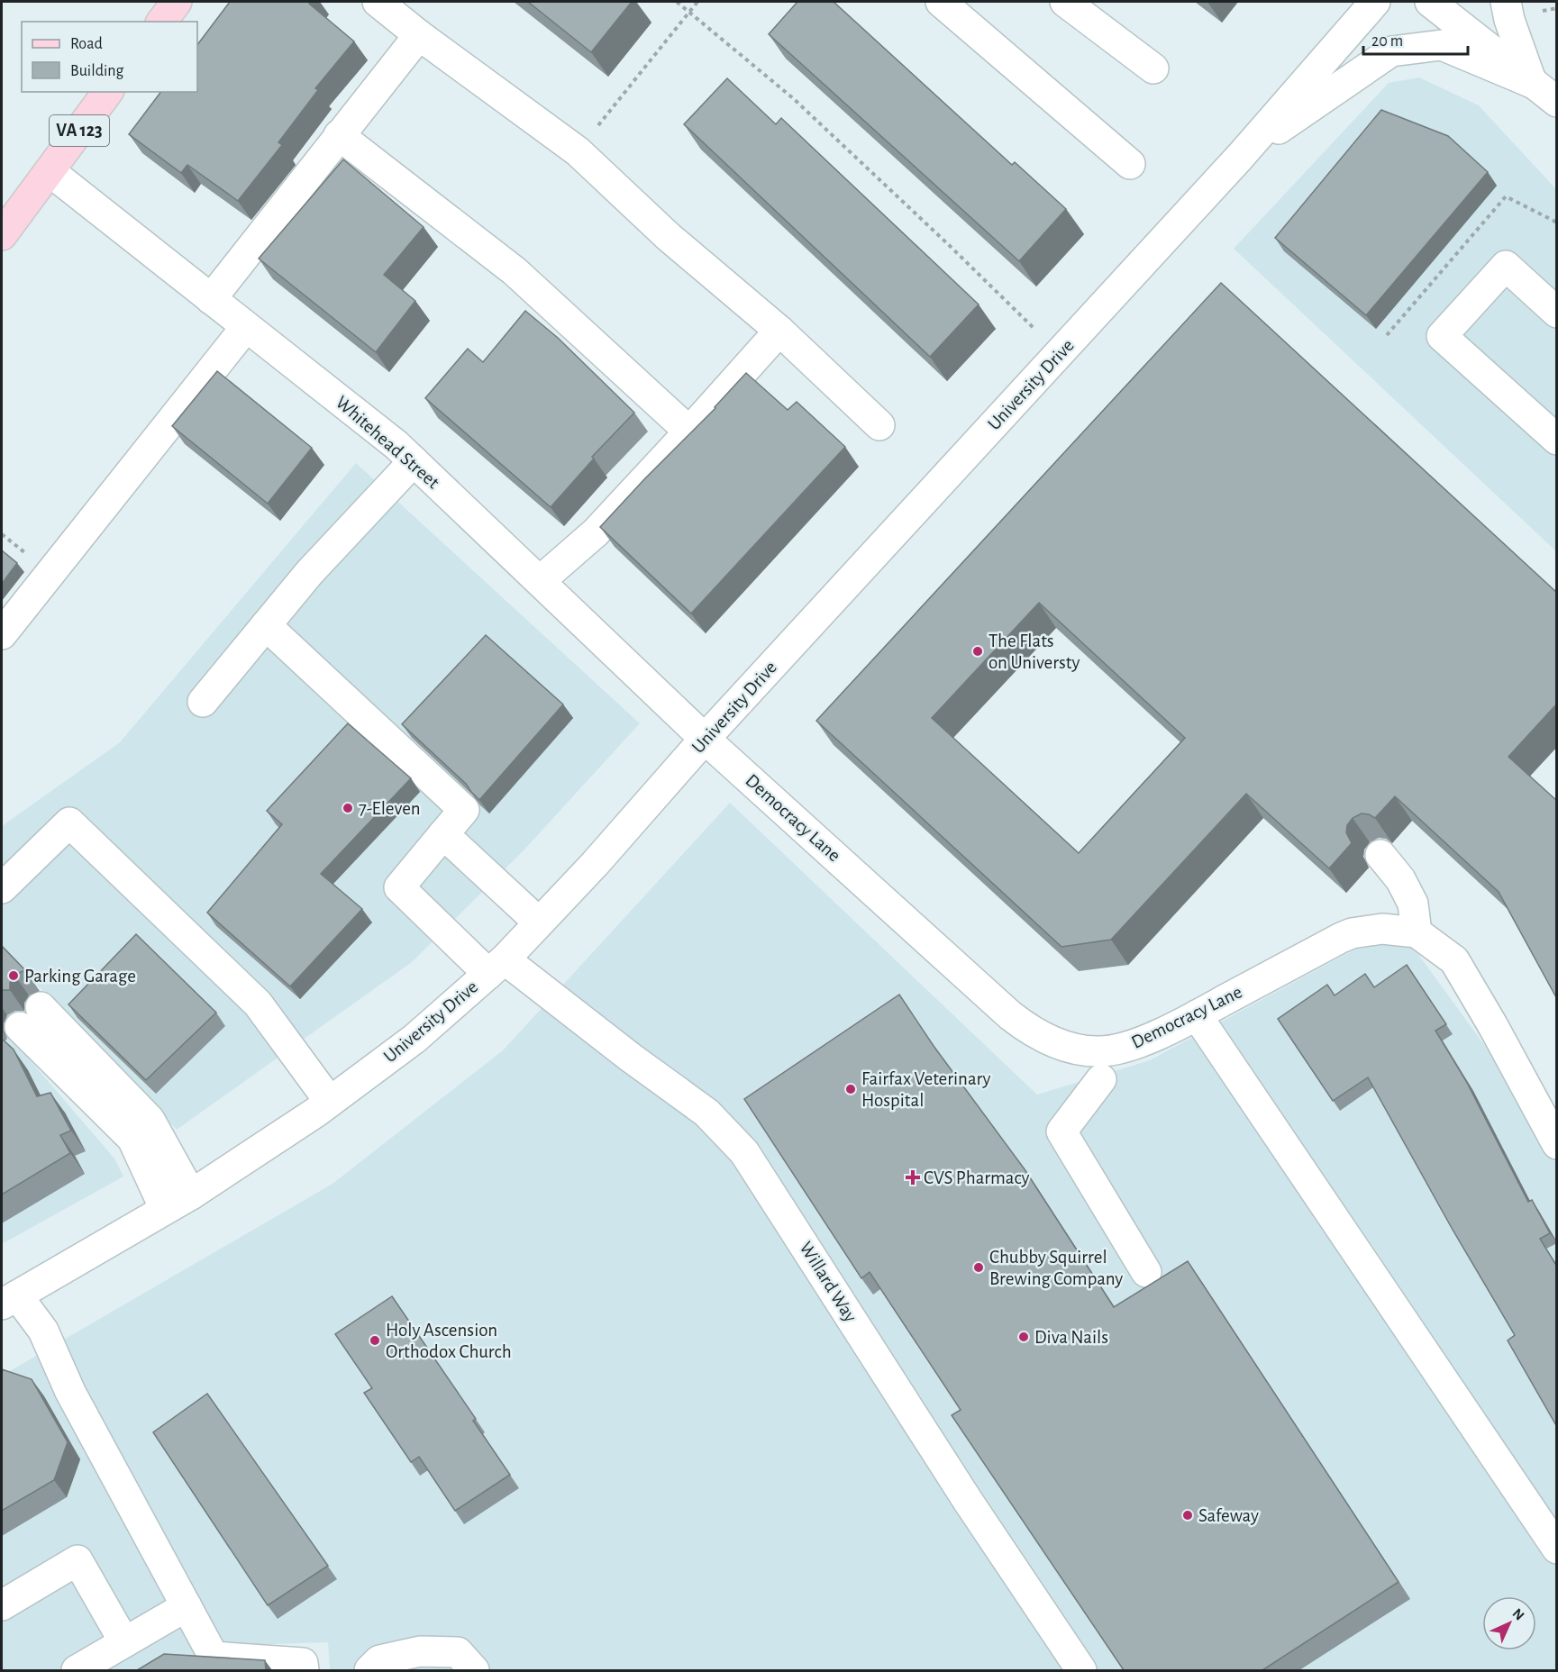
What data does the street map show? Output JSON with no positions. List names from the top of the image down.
{
  "streets": {
    "main road": ["VA 123"],
    "street": [
      "University Drive",
      "Whitehead Street",
      "Democracy Lane",
      "Willard Way"
    ]
  },
  "crossings": [
    ["VA 123", "Whitehead Street"],
    ["University Drive", "Whitehead Street"],
    ["University Drive", "Democracy Lane"],
    ["University Drive", "Willard Way"],
    ["Whitehead Street", "Democracy Lane"]
  ],
  "places": {
    "other": [
      "The Flats on Universty",
      "7-Eleven",
      "Parking Garage",
      "Fairfax Veterinary Hospital",
      "Chubby Squirrel Brewing Company",
      "Diva Nails",
      "Holy Ascension Orthodox Church",
      "Safeway"
    ],
    "health": ["CVS Pharmacy"]
  },
  "legend": ["Road", "Building"],
  "scale_bar": "20 m",
  "north": "top right"
}
